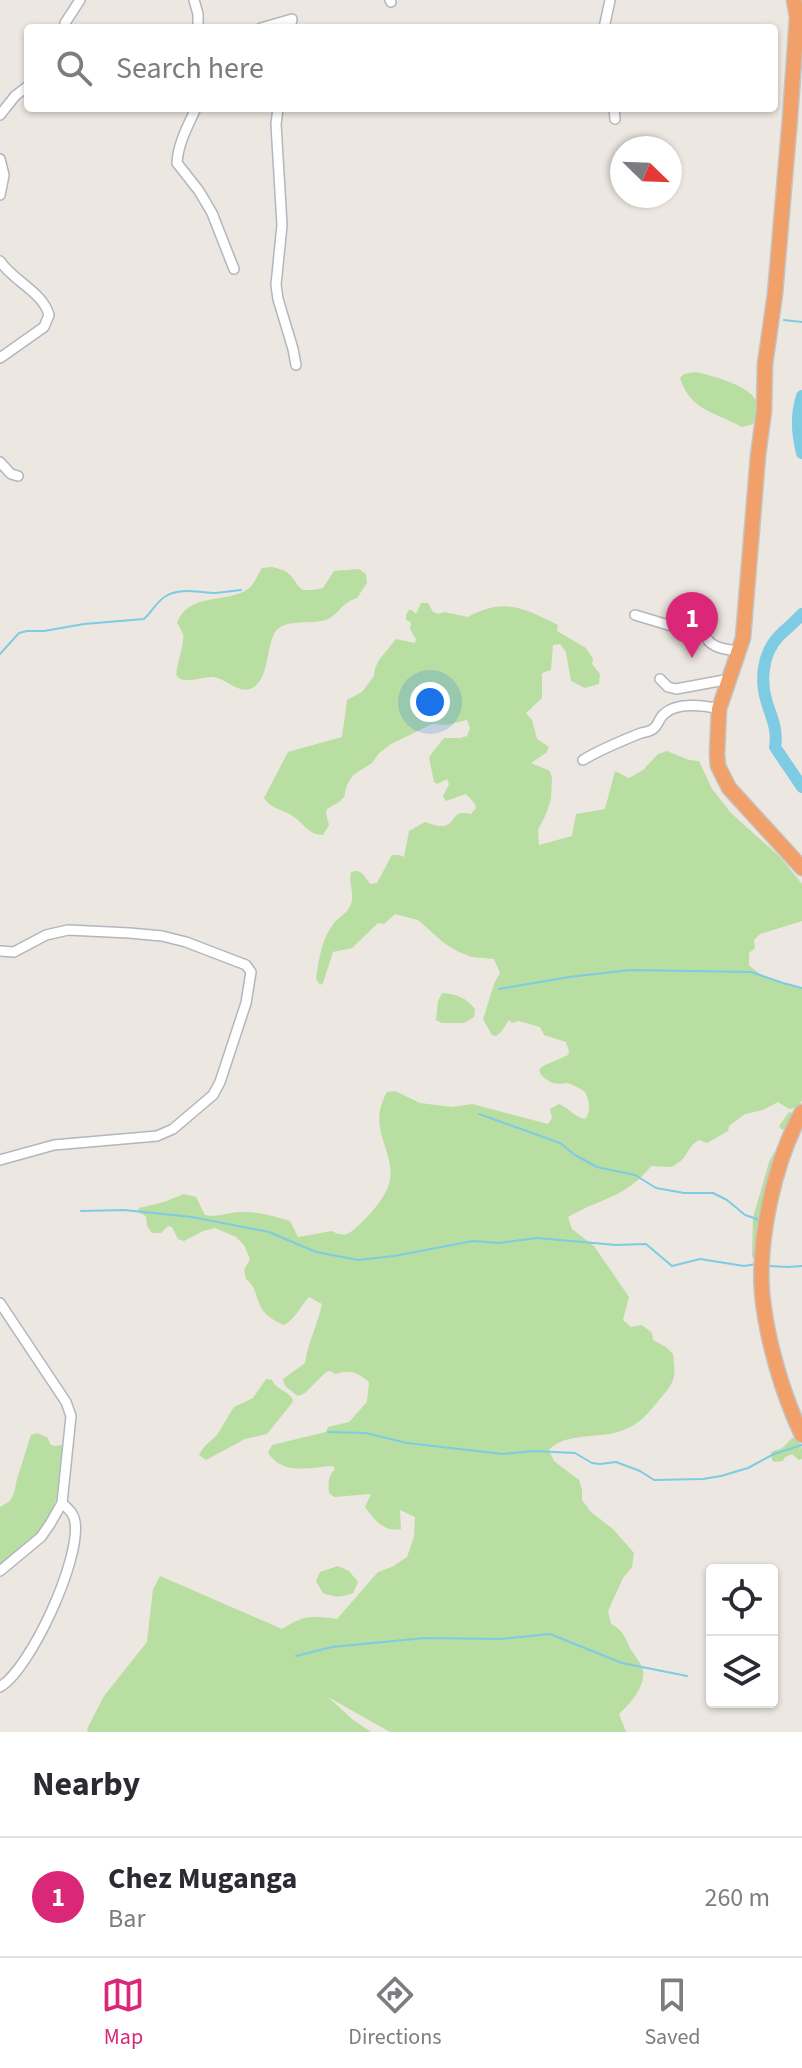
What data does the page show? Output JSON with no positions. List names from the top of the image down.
{
  "north": "bottom right",
  "page": {
    "search": "Search here",
    "pins": "1",
    "heading": "Nearby",
    "list": [
      {
        "mark": "1",
        "name": "Chez Muganga",
        "note": "Bar",
        "value": "260 m"
      }
    ],
    "nav": ["Map", "Directions", "Saved"]
  }
}
